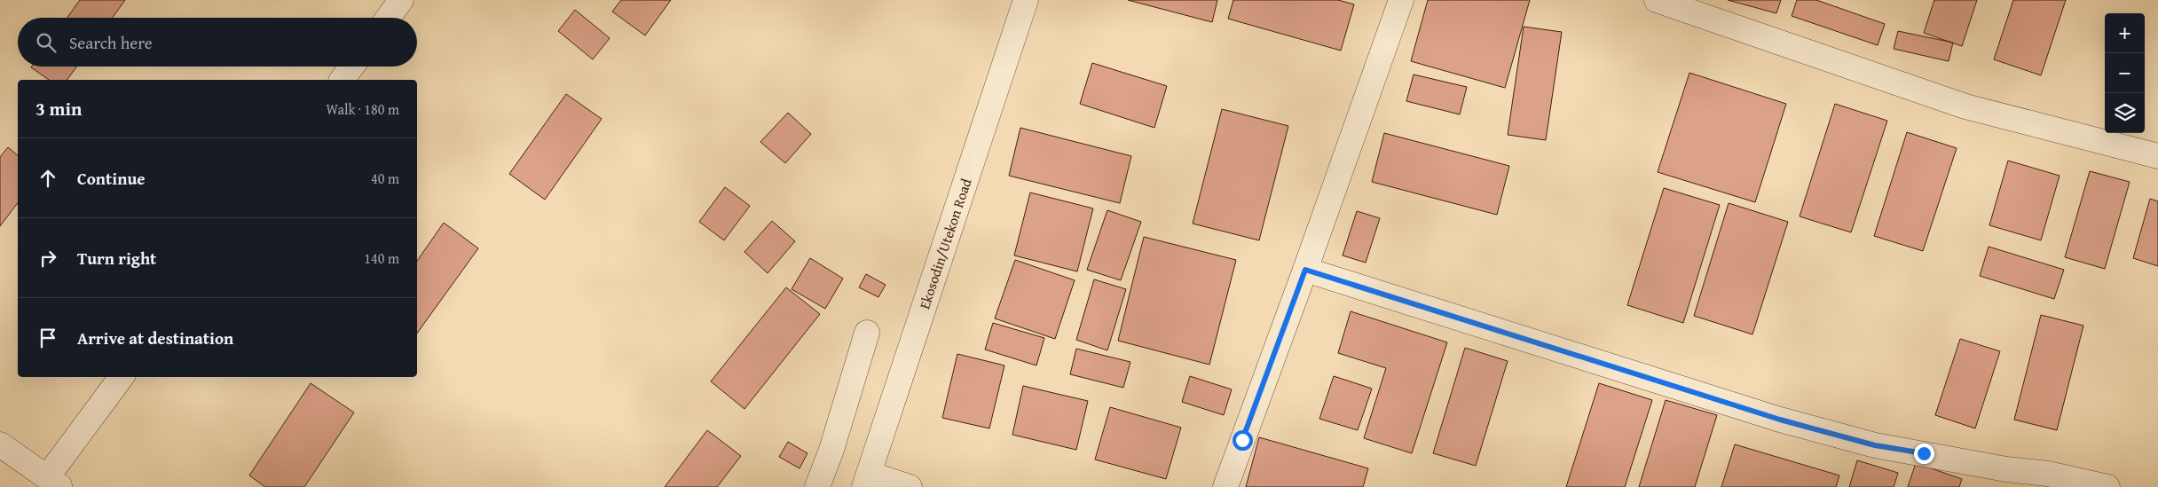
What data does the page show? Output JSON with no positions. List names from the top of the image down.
{
  "streets": {
    "street": ["Ekosodin/Utekon Road"]
  },
  "page": {
    "map_buttons": ["+", "−"],
    "search": "Search here",
    "heading": ["3 min", "Walk · 180 m"],
    "list": [
      ["Continue", "40 m"],
      ["Turn right", "140 m"],
      "Arrive at destination"
    ]
  }
}
